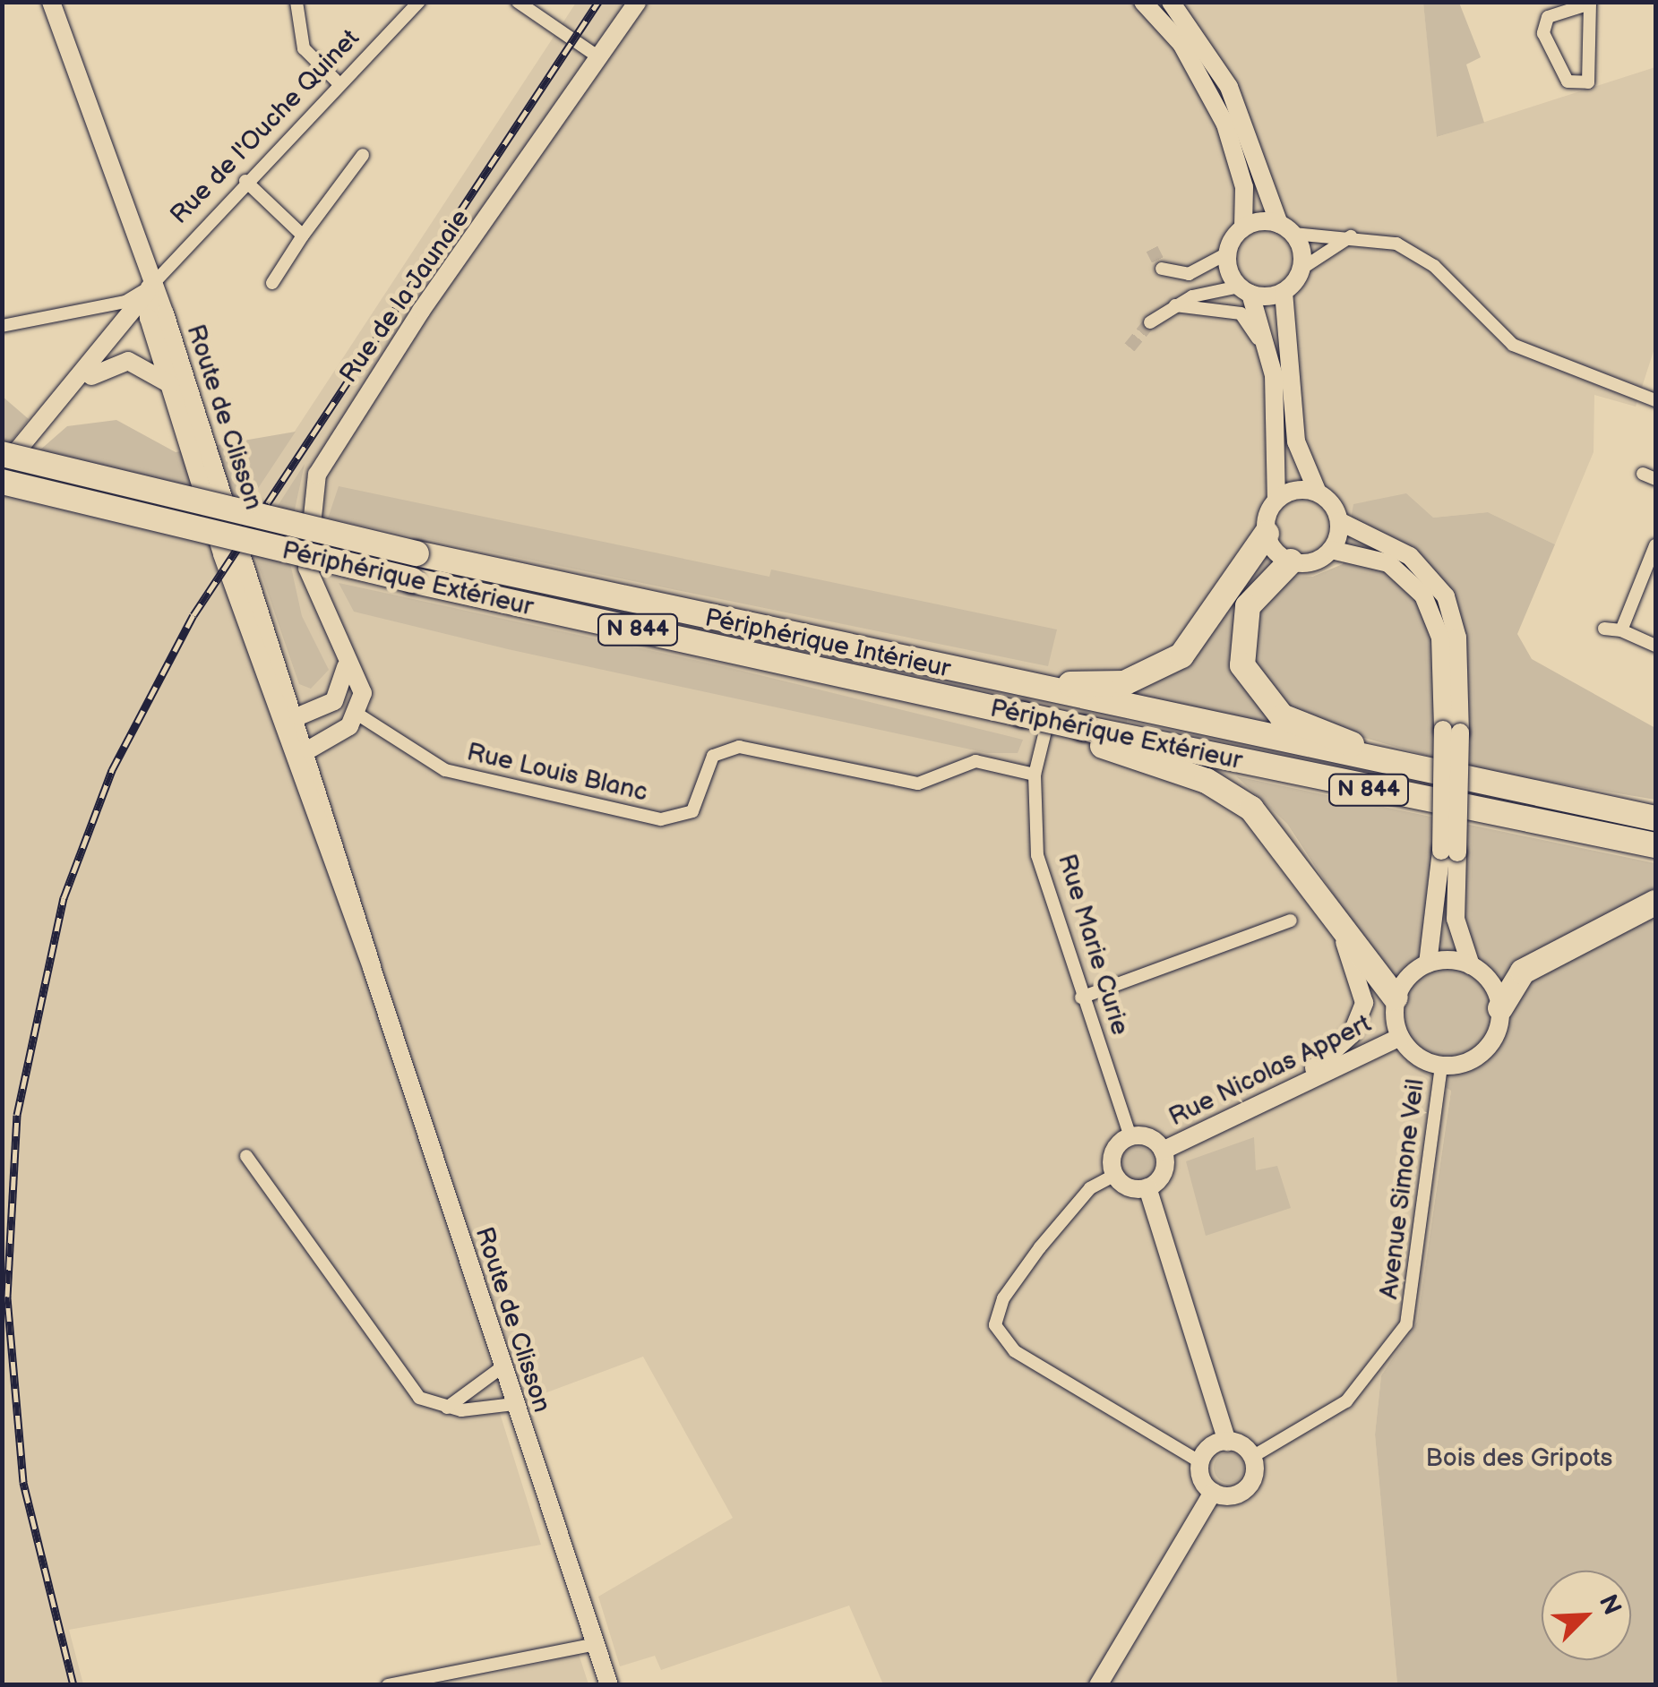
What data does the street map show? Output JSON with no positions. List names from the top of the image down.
{
  "streets": {
    "highway": ["Périphérique Extérieur", "N 844", "Périphérique Intérieur"],
    "main road": ["Rue de la Jaunaie", "Route de Clisson", "Rue Nicolas Appert"],
    "street": [
      "Rue de l'Ouche Quinet",
      "Rue Louis Blanc",
      "Rue Marie Curie",
      "Avenue Simone Veil"
    ]
  },
  "crossings": [
    ["Rue de l'Ouche Quinet", "Route de Clisson"],
    ["Rue de la Jaunaie", "Rue Louis Blanc"],
    ["N 844", "Périphérique Intérieur"],
    ["Rue Louis Blanc", "Rue Marie Curie"],
    ["Rue Marie Curie", "Rue Nicolas Appert"],
    ["Rue Nicolas Appert", "Avenue Simone Veil"]
  ],
  "parks": ["Bois des Gripots"],
  "north": "top right"
}
